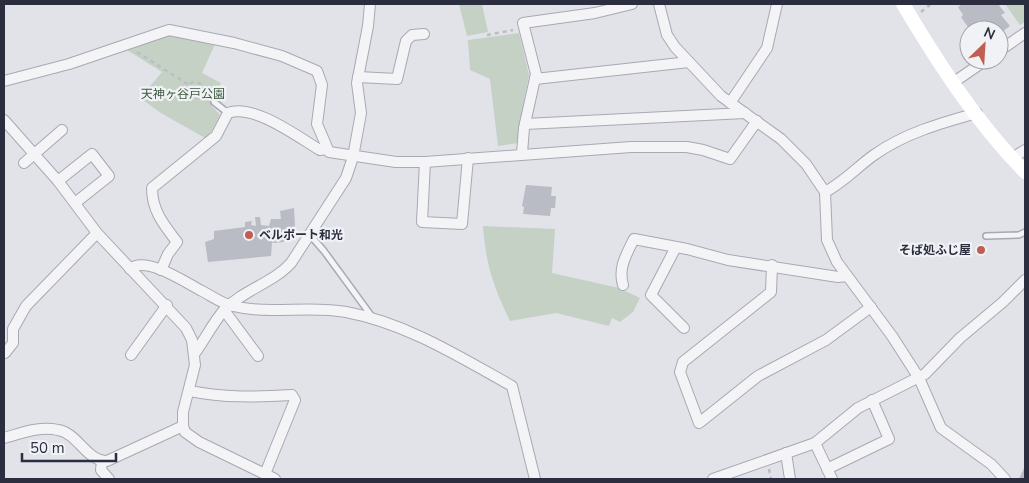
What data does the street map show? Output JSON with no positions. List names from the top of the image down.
{
  "parks": ["天神ヶ谷戸公園"],
  "places": ["ベルポート和光", "そば処ふじ屋"],
  "scale_bar": "50 m",
  "north": "top right"
}
